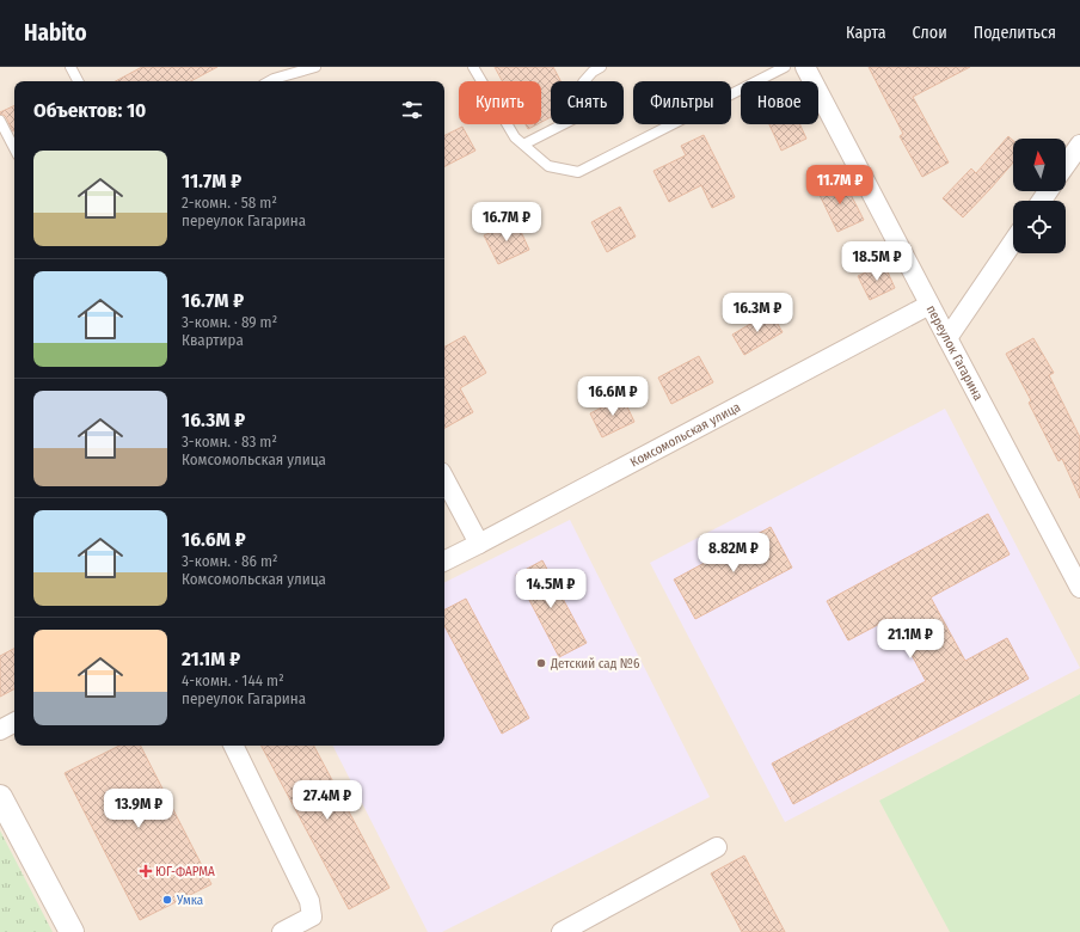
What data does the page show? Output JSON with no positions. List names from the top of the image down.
{
  "streets": {
    "street": ["переулок Гагарина", "Комсомольская улица"]
  },
  "crossings": [
    ["переулок Гагарина", "Комсомольская улица"]
  ],
  "places": {
    "other": ["Детский сад №6", "Умка"],
    "health": ["ЮГ-ФАРМА"]
  },
  "north": "top",
  "page": {
    "header": "Habito",
    "nav": ["Карта", "Слои", "Поделиться"],
    "chip": [
      "Купить",
      "Снять",
      "Фильтры",
      "Новое"
    ],
    "heading": "Объектов: 10",
    "list": [
      {
        "name": "11.7M ₽",
        "note": "2-комн. · 58 m² · переулок Гагарина"
      },
      {
        "name": "16.7M ₽",
        "note": "3-комн. · 89 m² · Квартира"
      },
      {
        "name": "16.3M ₽",
        "note": "3-комн. · 83 m² · Комсомольская улица"
      },
      {
        "name": "16.6M ₽",
        "note": "3-комн. · 86 m² · Комсомольская улица"
      },
      {
        "name": "21.1M ₽",
        "note": "4-комн. · 144 m² · переулок Гагарина"
      }
    ],
    "price": [
      "11.7M ₽",
      "16.7M ₽",
      "18.5M ₽",
      "16.3M ₽",
      "16.6M ₽",
      "8.82M ₽",
      "14.5M ₽",
      "21.1M ₽",
      "27.4M ₽",
      "13.9M ₽"
    ]
  }
}
